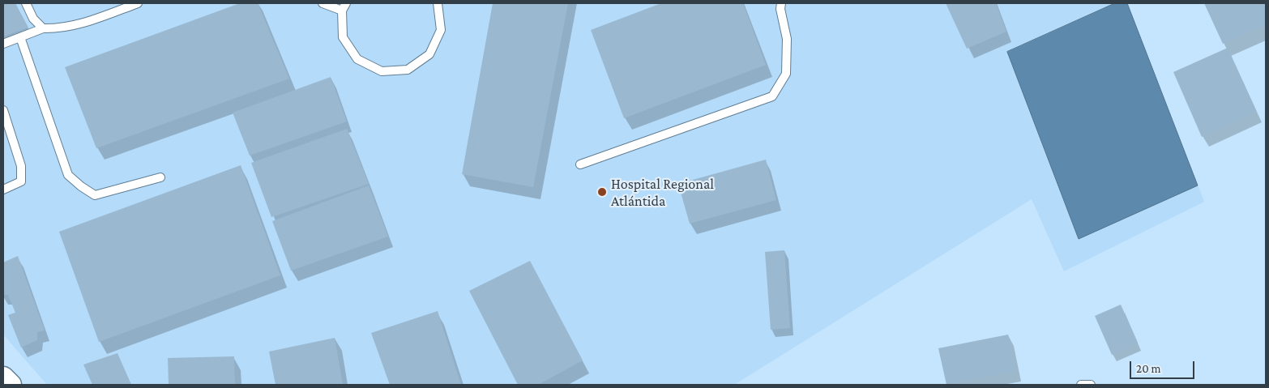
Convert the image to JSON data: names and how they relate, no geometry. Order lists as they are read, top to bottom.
{
  "places": ["Hospital Regional Atlántida"],
  "scale_bar": "20 m"
}
